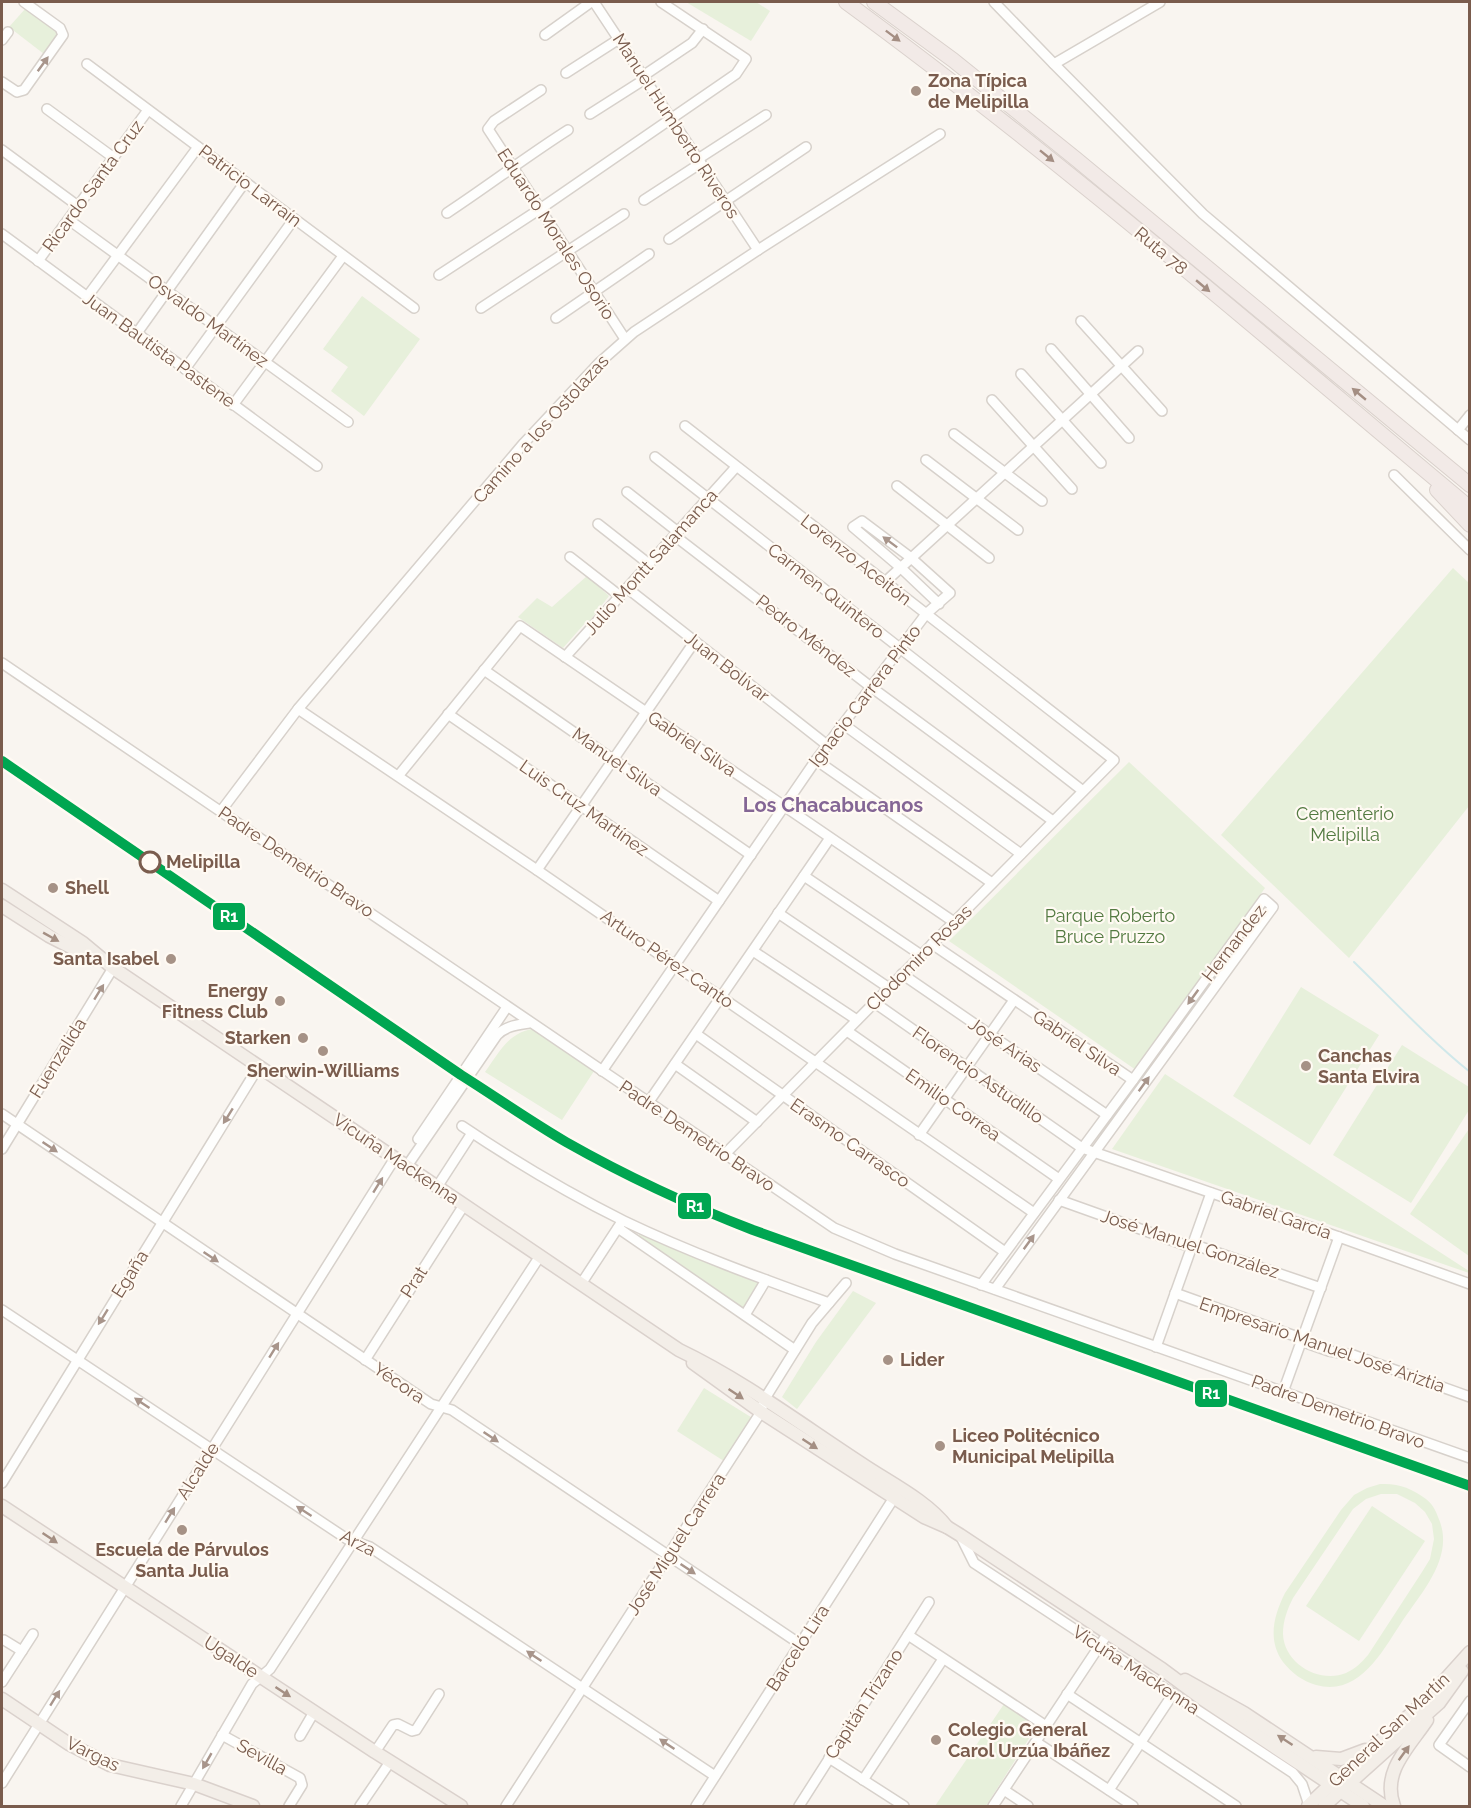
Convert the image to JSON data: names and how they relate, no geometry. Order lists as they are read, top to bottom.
{
  "streets": {
    "highway": ["Ruta 78"],
    "main road": [
      "Vicuña Mackenna",
      "Ugalde",
      "General San Martín",
      "Vargas"
    ],
    "street": [
      "Manuel Humberto Riveros",
      "Ricardo Santa Cruz",
      "Patricio Larraín",
      "Eduardo Morales Osorio",
      "Osvaldo Martínez",
      "Juan Bautista Pastene",
      "Camino a los Ostolazas",
      "Lorenzo Aceitón",
      "Julio Montt Salamanca",
      "Carmen Quintero",
      "Pedro Méndez",
      "Juan Bolívar",
      "Ignacio Carrera Pinto",
      "Gabriel Silva",
      "Manuel Silva",
      "Luis Cruz Martínez",
      "Padre Demetrio Bravo",
      "Hernandez",
      "Clodomiro Rosas",
      "Arturo Pérez Canto",
      "José Arias",
      "Fuenzalida",
      "Florencio Astudillo",
      "Emilio Correa",
      "Erasmo Carrasco",
      "Gabriel García",
      "José Manuel González",
      "Egaña",
      "Prat",
      "Empresario Manuel José Ariztia",
      "Yécora",
      "Alcalde",
      "Arza",
      "José Miguel Carrera",
      "Barceló Lira",
      "Capitán Trizano",
      "Sevilla"
    ]
  },
  "crossings": [
    ["Manuel Humberto Riveros", "Camino a los Ostolazas"],
    ["Ricardo Santa Cruz", "Patricio Larraín"],
    ["Ricardo Santa Cruz", "Osvaldo Martínez"],
    ["Ricardo Santa Cruz", "Juan Bautista Pastene"],
    ["Eduardo Morales Osorio", "Camino a los Ostolazas"],
    ["Camino a los Ostolazas", "Padre Demetrio Bravo"],
    ["Camino a los Ostolazas", "Arturo Pérez Canto"],
    ["Lorenzo Aceitón", "Julio Montt Salamanca"],
    ["Lorenzo Aceitón", "Ignacio Carrera Pinto"],
    ["Lorenzo Aceitón", "Clodomiro Rosas"],
    ["Julio Montt Salamanca", "Carmen Quintero"],
    ["Julio Montt Salamanca", "Pedro Méndez"],
    ["Julio Montt Salamanca", "Juan Bolívar"],
    ["Julio Montt Salamanca", "Gabriel Silva"],
    ["Carmen Quintero", "Ignacio Carrera Pinto"],
    ["Carmen Quintero", "Clodomiro Rosas"],
    ["Pedro Méndez", "Ignacio Carrera Pinto"],
    ["Pedro Méndez", "Clodomiro Rosas"],
    ["Juan Bolívar", "Ignacio Carrera Pinto"],
    ["Ignacio Carrera Pinto", "Gabriel Silva"],
    ["Ignacio Carrera Pinto", "Manuel Silva"],
    ["Ignacio Carrera Pinto", "Luis Cruz Martínez"],
    ["Ignacio Carrera Pinto", "Padre Demetrio Bravo"],
    ["Ignacio Carrera Pinto", "Arturo Pérez Canto"],
    ["Gabriel Silva", "Manuel Silva"],
    ["Gabriel Silva", "Hernandez"],
    ["Gabriel Silva", "Clodomiro Rosas"],
    ["Padre Demetrio Bravo", "Hernandez"],
    ["Padre Demetrio Bravo", "Clodomiro Rosas"],
    ["Padre Demetrio Bravo", "Alcalde"],
    ["Hernandez", "Arturo Pérez Canto"],
    ["Hernandez", "José Arias"],
    ["Hernandez", "Florencio Astudillo"],
    ["Hernandez", "Emilio Correa"],
    ["Hernandez", "Erasmo Carrasco"],
    ["Hernandez", "Gabriel García"],
    ["Hernandez", "José Manuel González"],
    ["Clodomiro Rosas", "Arturo Pérez Canto"],
    ["Clodomiro Rosas", "José Arias"],
    ["Clodomiro Rosas", "Florencio Astudillo"],
    ["Clodomiro Rosas", "Emilio Correa"],
    ["Clodomiro Rosas", "Erasmo Carrasco"],
    ["Fuenzalida", "Vicuña Mackenna"],
    ["Fuenzalida", "Yécora"],
    ["Florencio Astudillo", "Gabriel García"],
    ["Vicuña Mackenna", "Egaña"],
    ["Vicuña Mackenna", "Prat"],
    ["Vicuña Mackenna", "Alcalde"],
    ["Vicuña Mackenna", "José Miguel Carrera"],
    ["Vicuña Mackenna", "Barceló Lira"],
    ["Vicuña Mackenna", "General San Martín"],
    ["Egaña", "Yécora"],
    ["Egaña", "Arza"],
    ["Prat", "Yécora"],
    ["Yécora", "Alcalde"],
    ["Yécora", "José Miguel Carrera"],
    ["Yécora", "Barceló Lira"],
    ["Alcalde", "Arza"],
    ["Alcalde", "Ugalde"],
    ["Alcalde", "Vargas"],
    ["Arza", "José Miguel Carrera"],
    ["Arza", "Barceló Lira"]
  ],
  "one_way": [
    "Fuenzalida",
    "Egaña",
    "Yécora",
    "Alcalde",
    "Arza",
    "Ugalde"
  ],
  "districts": ["Los Chacabucanos"],
  "parks": ["Cementerio Melipilla", "Parque Roberto Bruce Pruzzo"],
  "places": [
    "Zona Típica de Melipilla",
    "Melipilla",
    "Shell",
    "Santa Isabel",
    "Energy Fitness Club",
    "Starken",
    "Sherwin-Williams",
    "Canchas Santa Elvira",
    "Lider",
    "Liceo Politécnico Municipal Melipilla",
    "Escuela de Párvulos Santa Julia",
    "Colegio General Carol Urzúa Ibáñez"
  ],
  "lines": ["transit line R1"]
}
